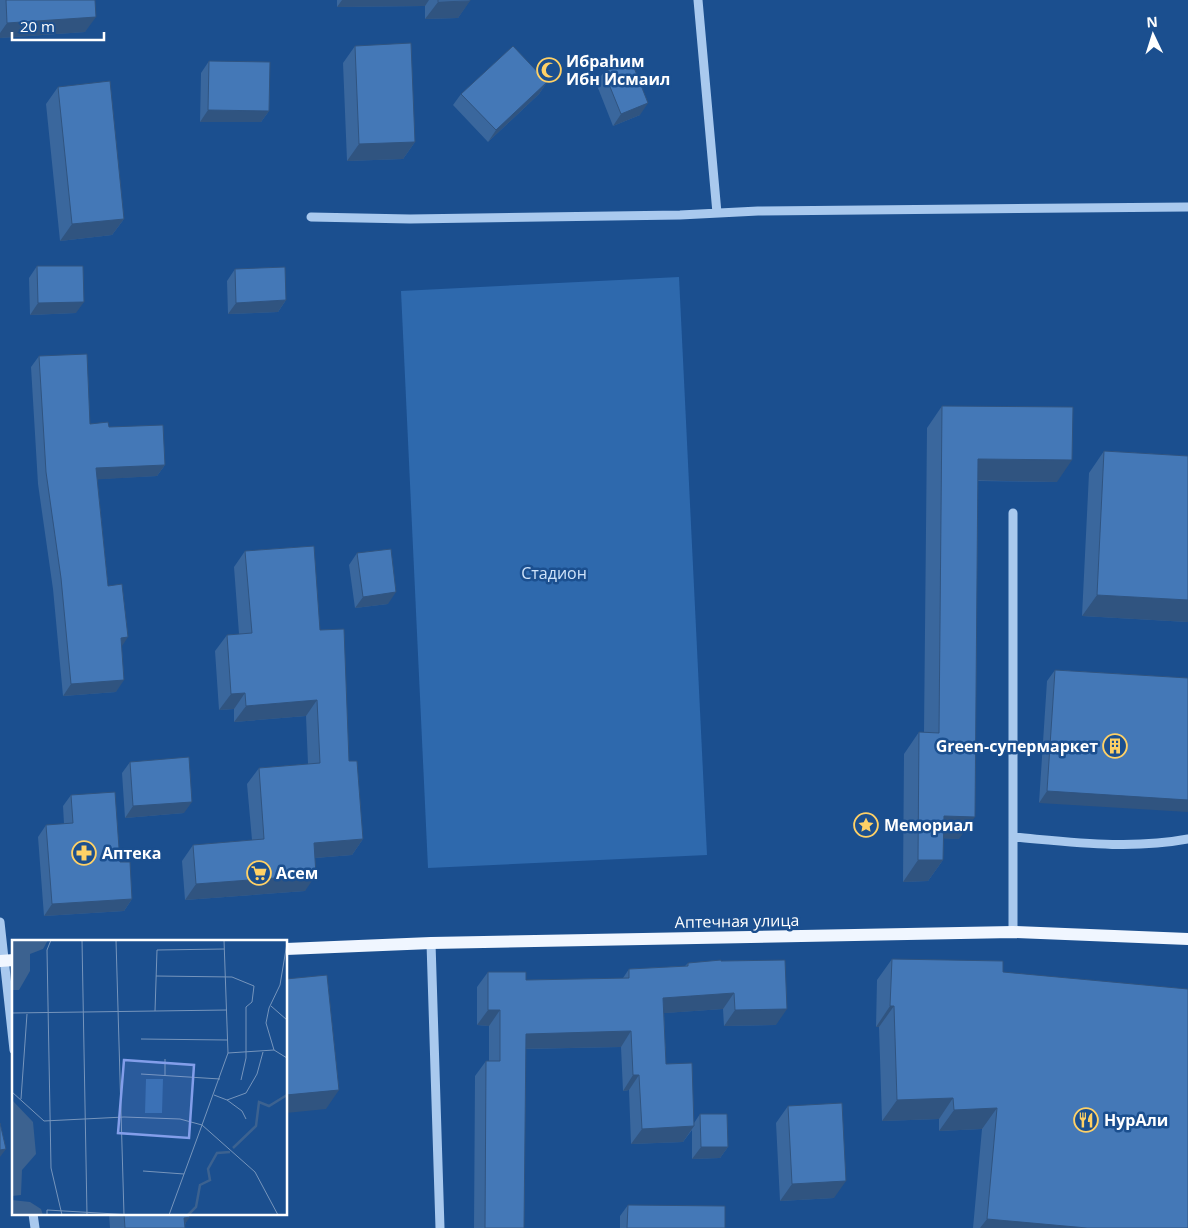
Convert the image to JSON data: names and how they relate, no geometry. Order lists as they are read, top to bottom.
{
  "streets": {
    "main road": ["Аптечная улица"]
  },
  "parks": ["Стадион"],
  "places": {
    "mosque": ["Ибраһим Ибн Исмаил"],
    "building": ["Green-супермаркет"],
    "place": ["Мемориал"],
    "pharmacy": ["Аптека"],
    "supermarket": ["Асем"],
    "restaurant": ["НурАли"]
  },
  "scale_bar": "20 m",
  "north": "top"
}
